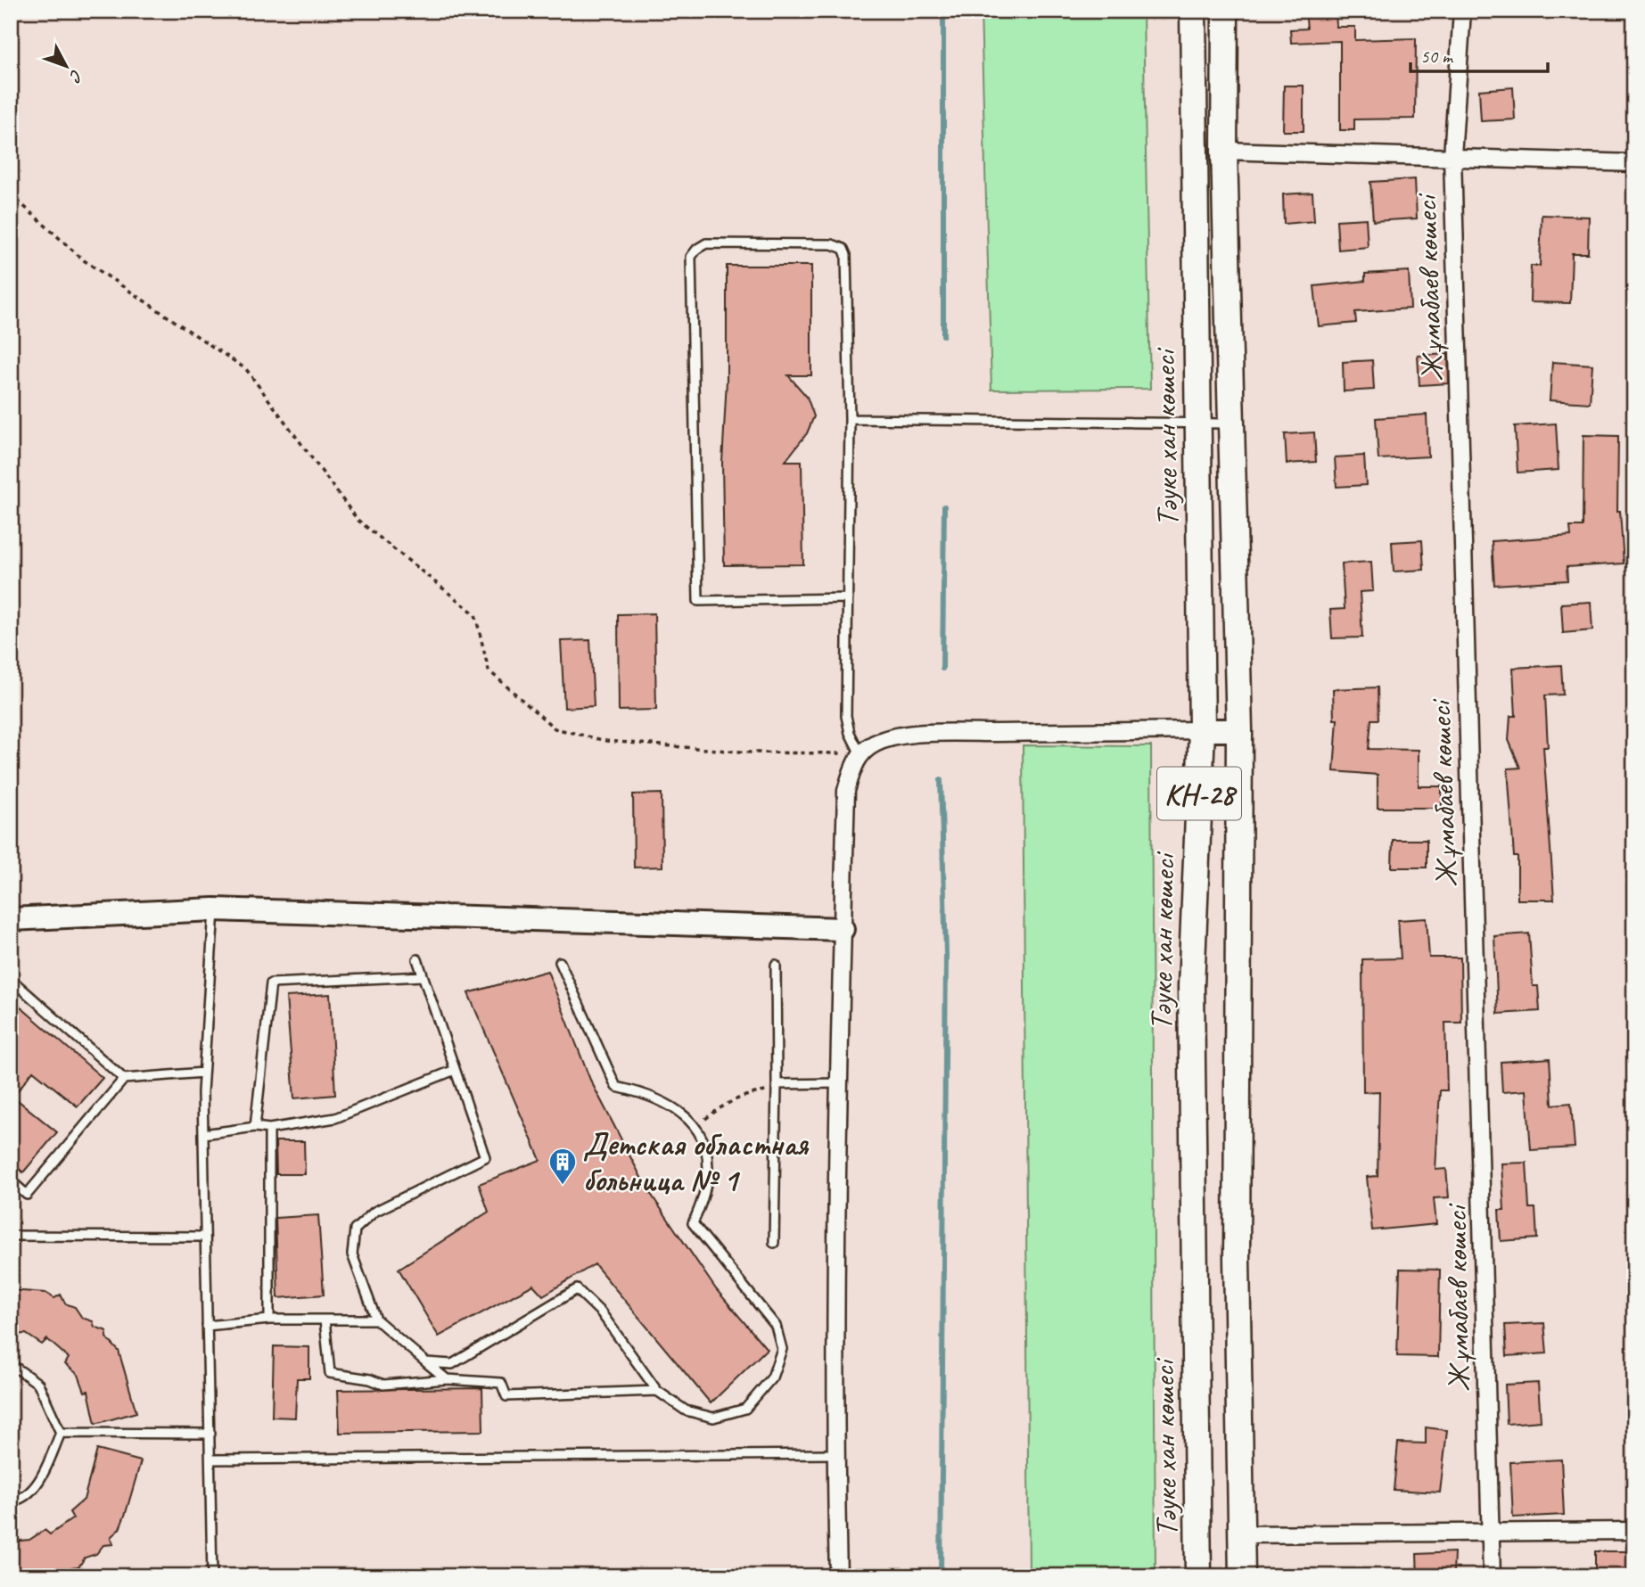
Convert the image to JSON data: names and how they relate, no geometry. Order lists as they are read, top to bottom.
{
  "streets": {
    "main road": ["Тәуке хан көшесі", "КН-28"],
    "street": ["Жұмабаев көшесі"]
  },
  "places": {
    "building": ["Детская областная больница № 1"]
  },
  "scale_bar": "50 m",
  "north": "bottom right"
}
